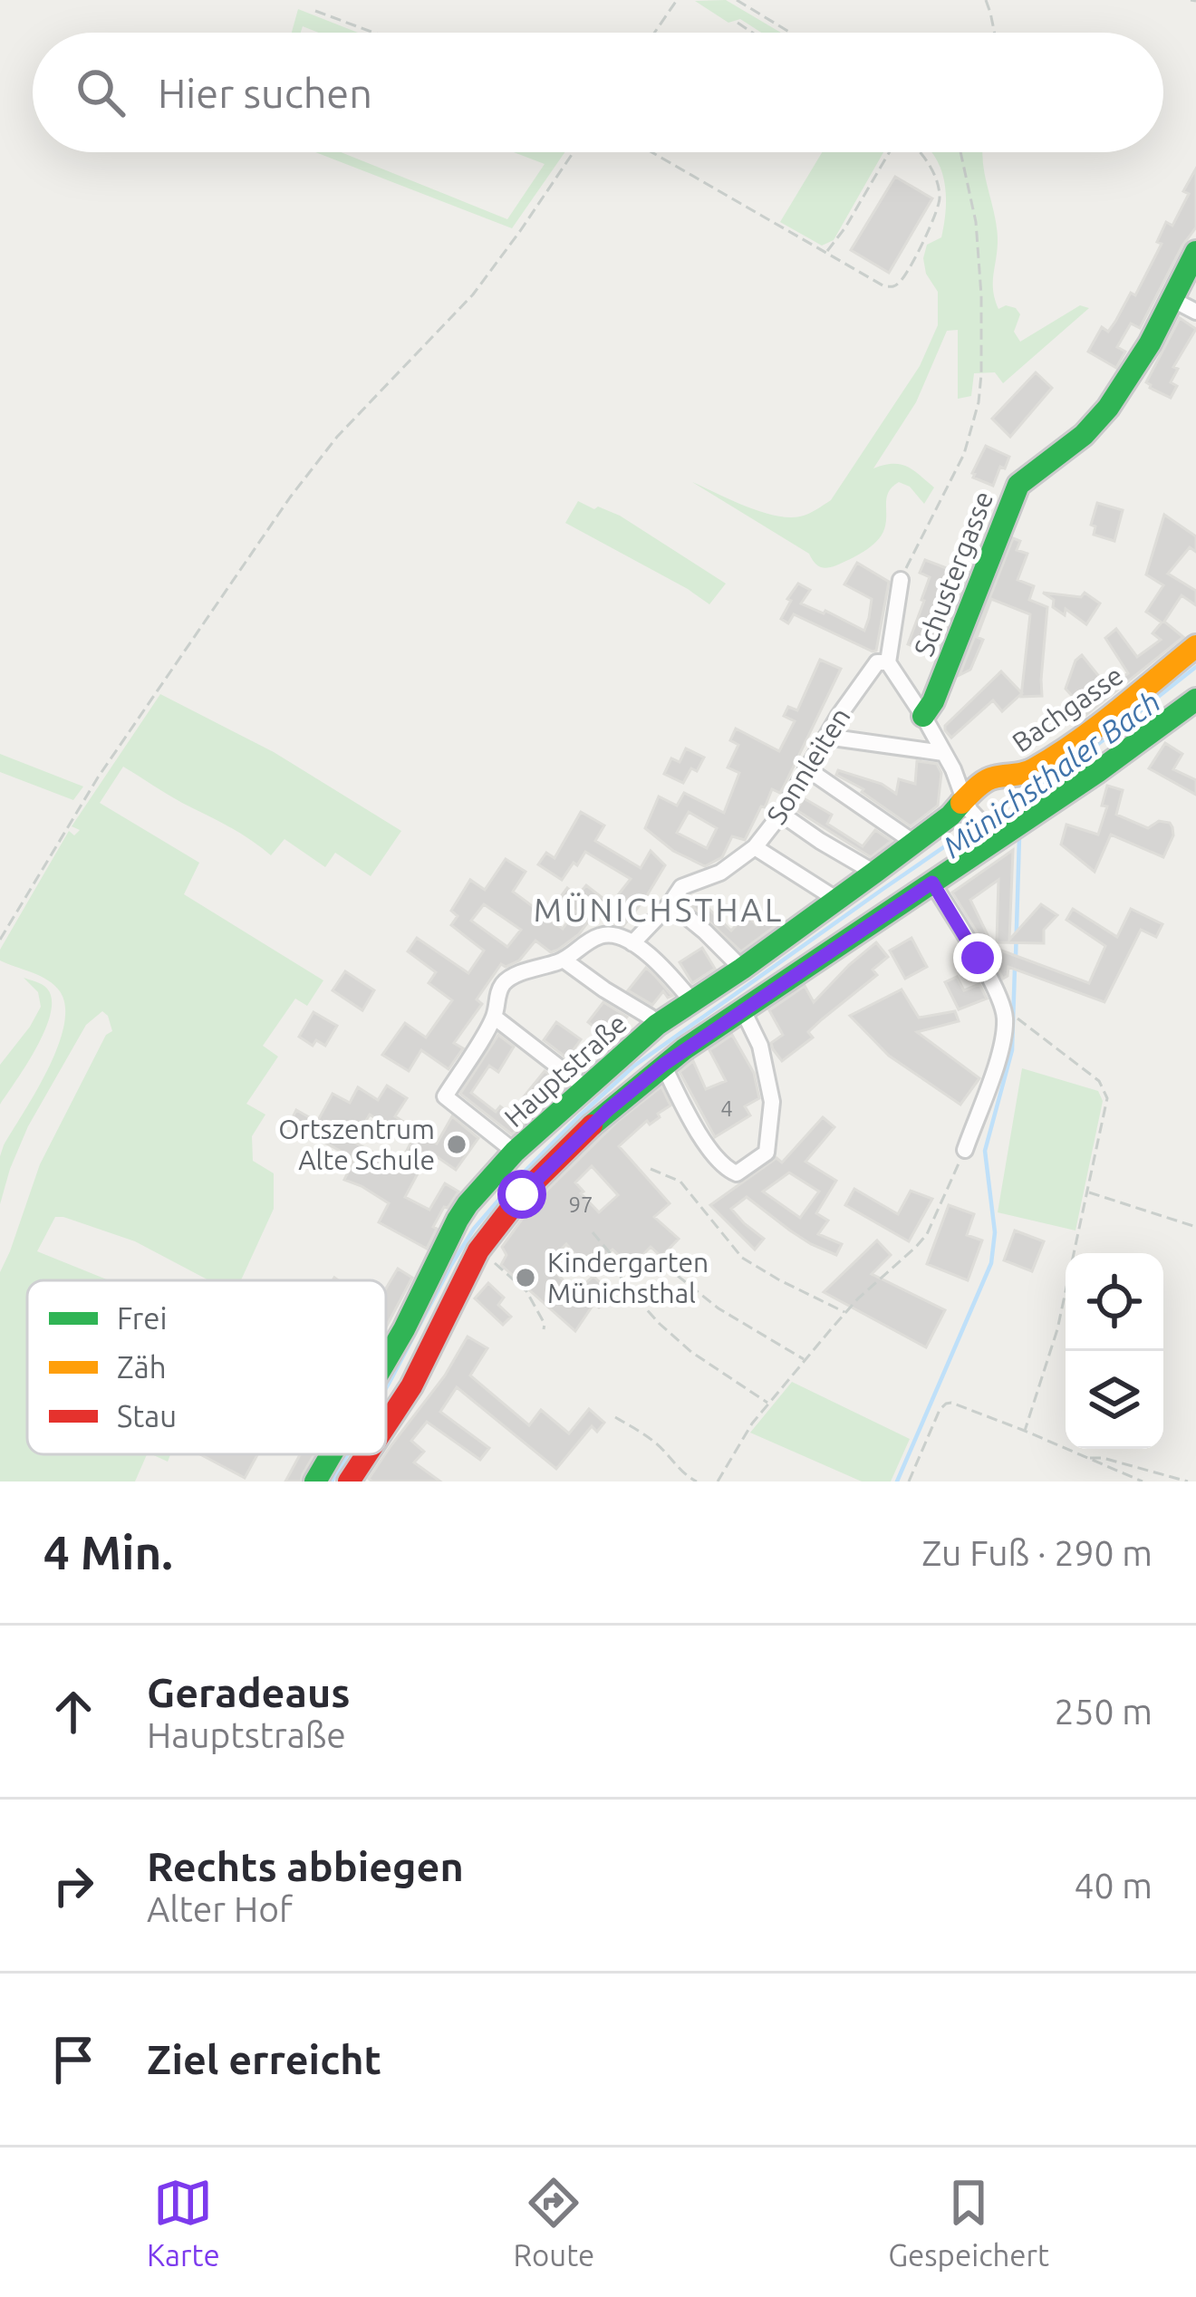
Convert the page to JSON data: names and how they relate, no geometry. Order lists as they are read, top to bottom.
{
  "streets": {
    "street": [
      "Schustergasse",
      "Bachgasse",
      "Sonnleiten",
      "Hauptstraße"
    ]
  },
  "crossings": [
    ["Bachgasse", "Hauptstraße"]
  ],
  "districts": ["MÜNICHSTHAL"],
  "water": ["Münichsthaler Bach"],
  "places": ["Ortszentrum Alte Schule", "Kindergarten Münichsthal"],
  "house_numbers": ["4", "97"],
  "legend": ["Frei", "Zäh", "Stau"],
  "page": {
    "search": "Hier suchen",
    "heading": ["4 Min.", "Zu Fuß · 290 m"],
    "list": [
      ["Geradeaus", "Hauptstraße", "250 m"],
      ["Rechts abbiegen", "Alter Hof", "40 m"],
      "Ziel erreicht"
    ],
    "nav": ["Karte", "Route", "Gespeichert"]
  }
}
